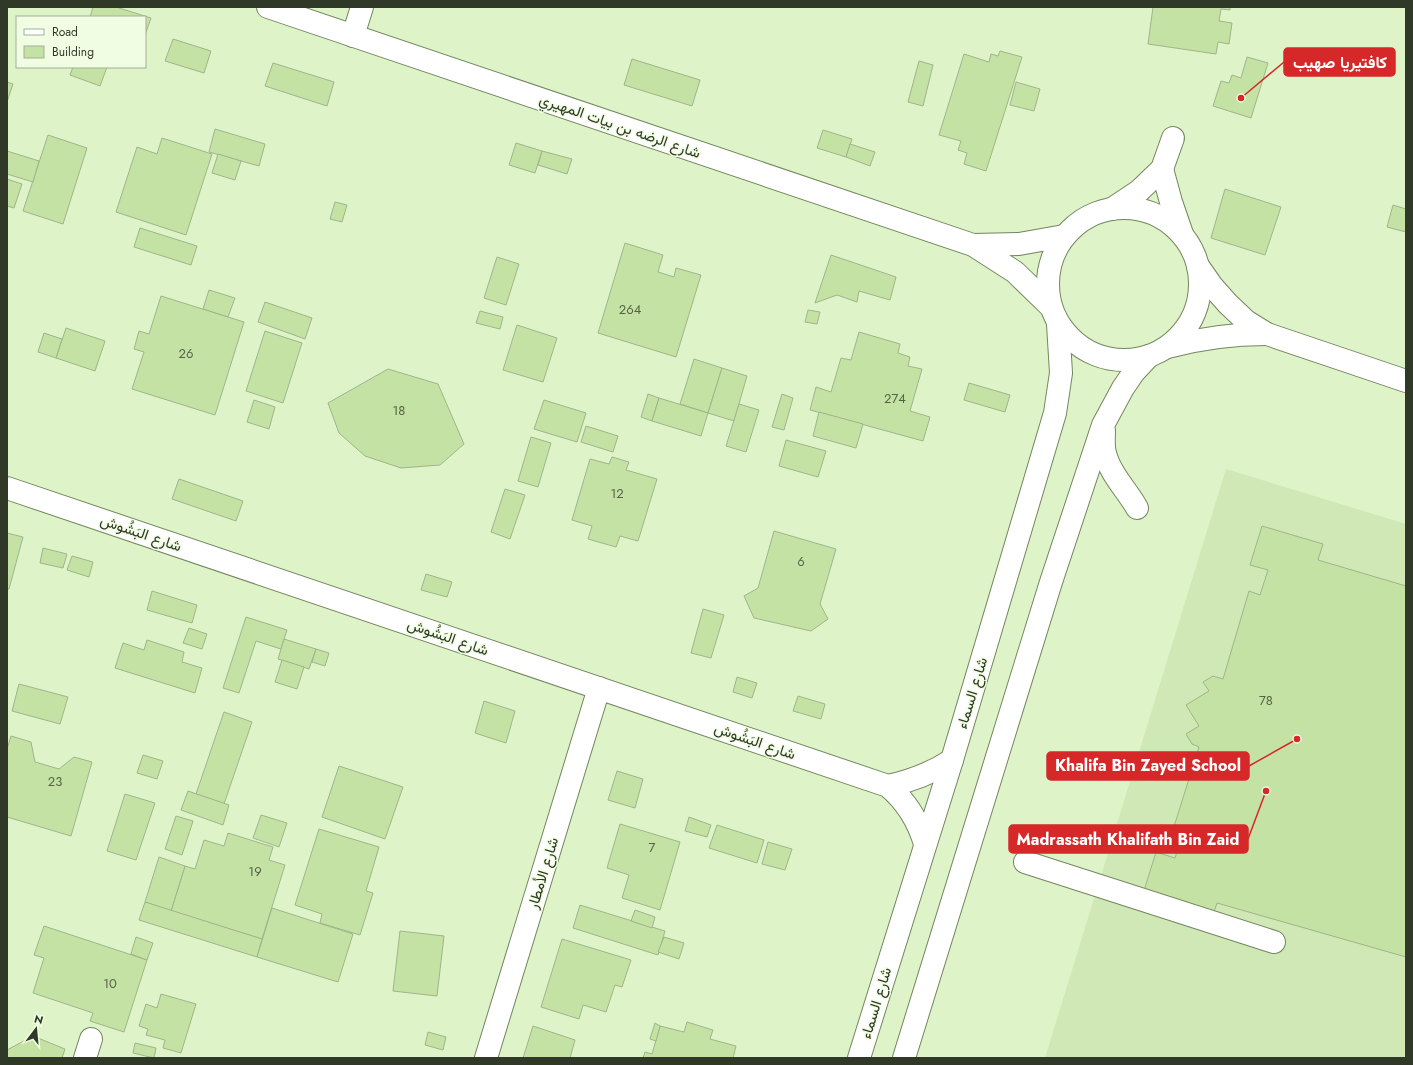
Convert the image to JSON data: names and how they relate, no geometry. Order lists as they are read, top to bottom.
{
  "streets": {
    "street": [
      "شارع الرضه بن بيات المهيري",
      "شارع البَشُوش",
      "شارع السماء",
      "شارع الأمطار"
    ]
  },
  "crossings": [
    ["شارع الرضه بن بيات المهيري", "شارع السماء"],
    ["شارع البَشُوش", "شارع السماء"],
    ["شارع البَشُوش", "شارع الأمطار"]
  ],
  "places": ["كافتيريا صهيب", "Khalifa Bin Zayed School", "Madrassath Khalifath Bin Zaid"],
  "house_numbers": [
    "264",
    "26",
    "274",
    "18",
    "12",
    "6",
    "78",
    "23",
    "7",
    "19",
    "10"
  ],
  "legend": ["Road", "Building"],
  "north": "top"
}
